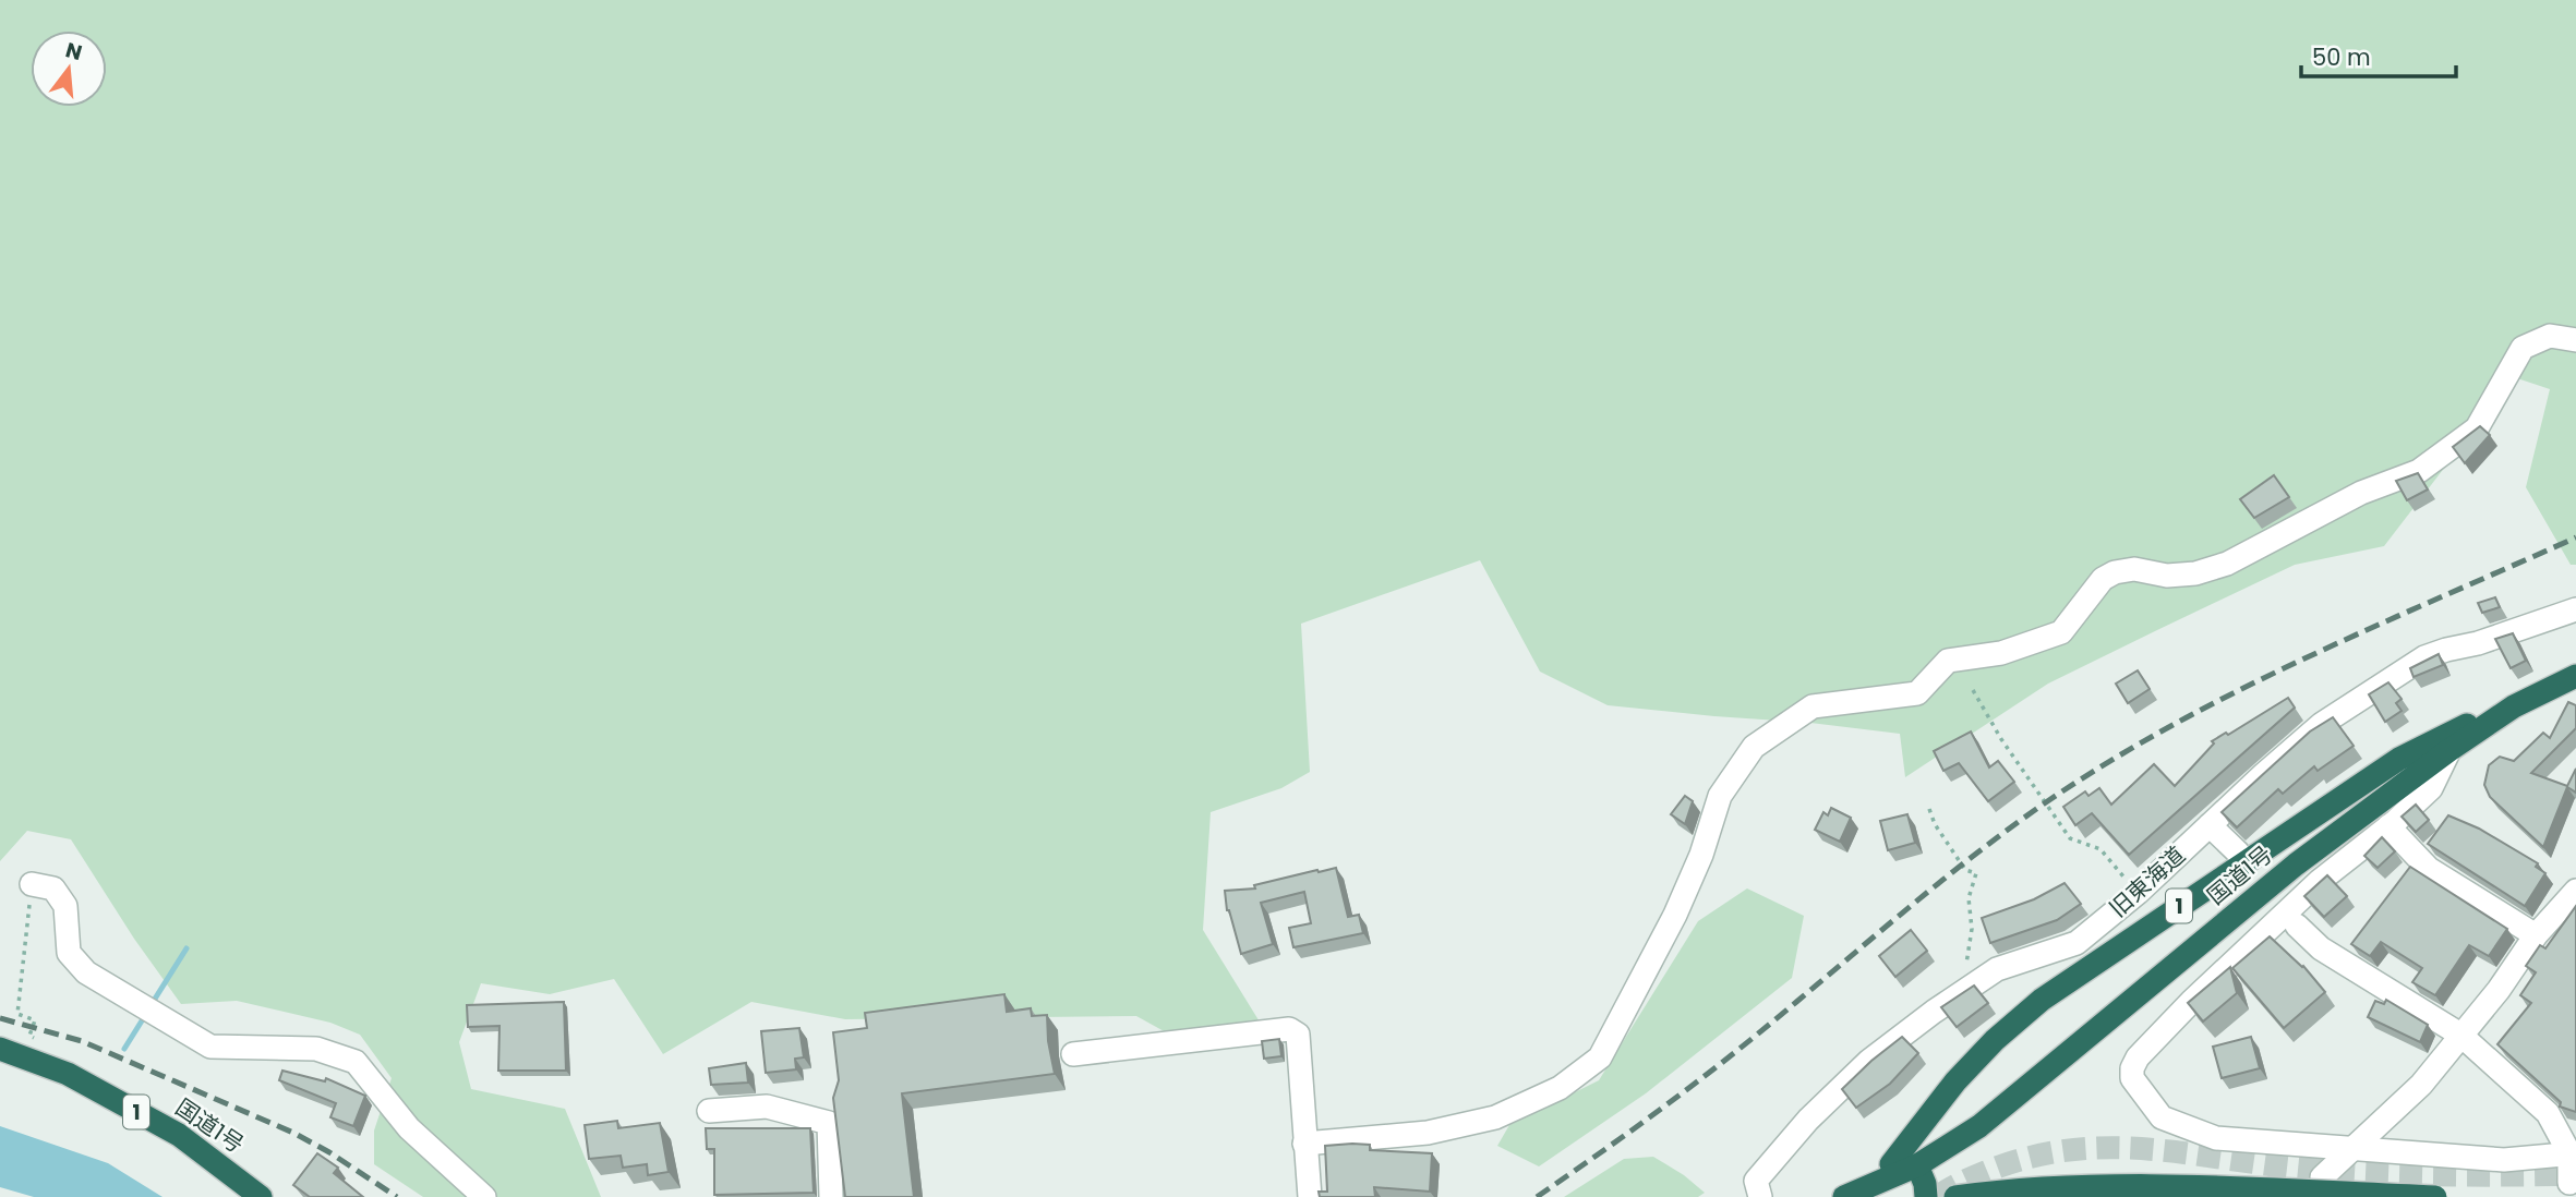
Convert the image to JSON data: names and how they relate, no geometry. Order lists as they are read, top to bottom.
{
  "streets": {
    "highway": ["国道1号", "1"],
    "street": ["旧東海道"]
  },
  "crossings": [
    ["国道1号", "1"]
  ],
  "scale_bar": "50 m",
  "north": "top"
}
